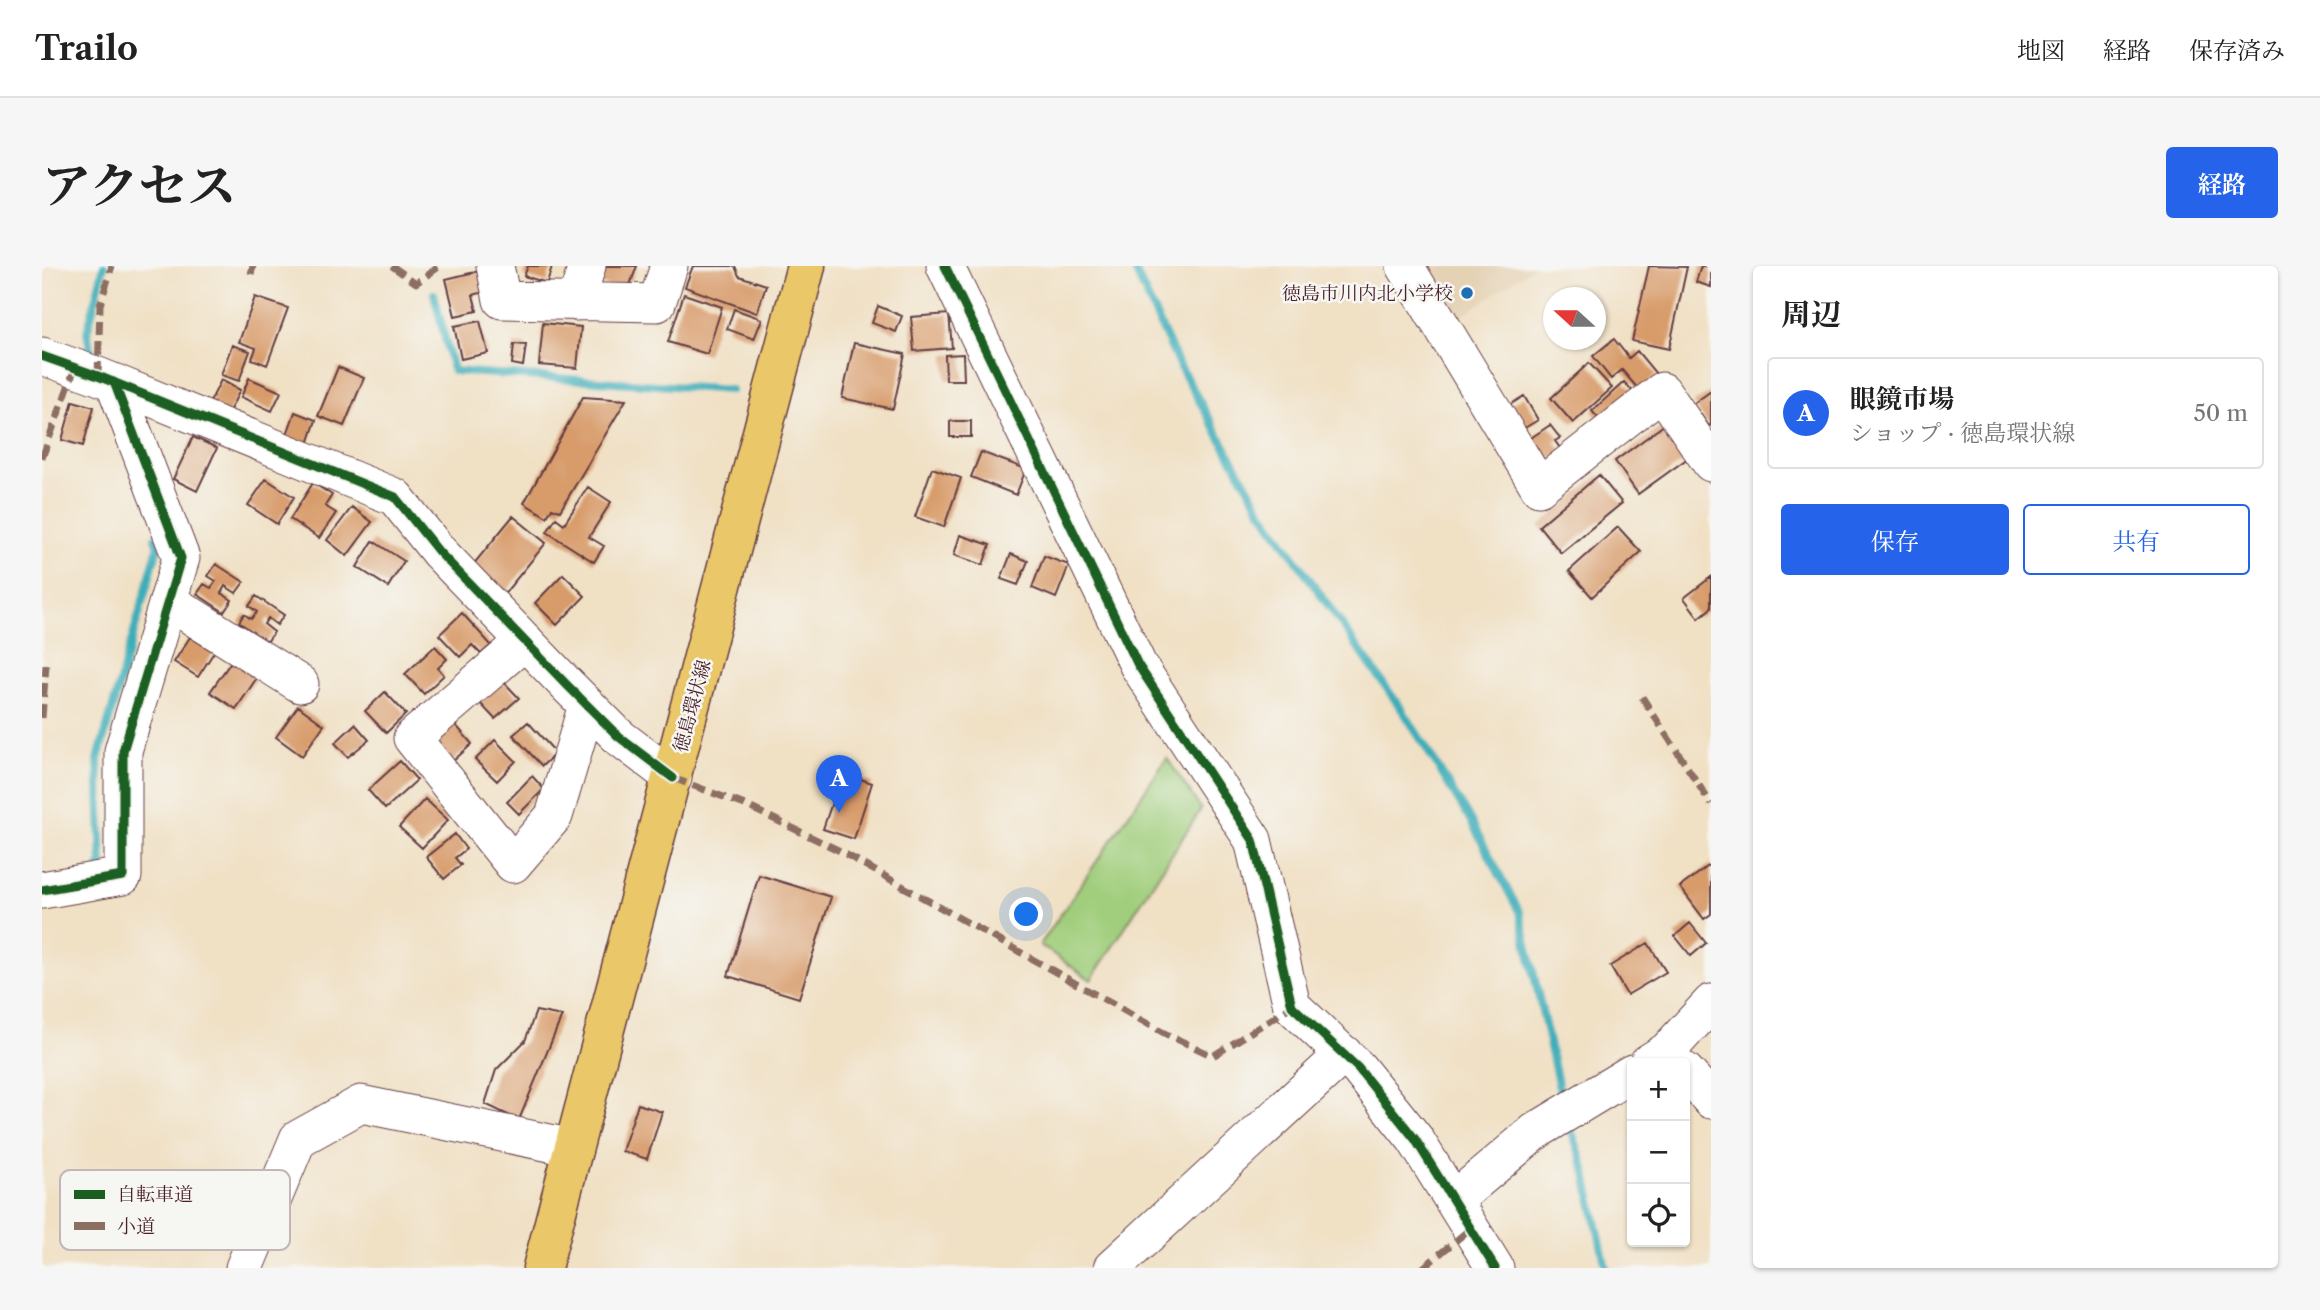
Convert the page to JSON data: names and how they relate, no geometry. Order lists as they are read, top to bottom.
{
  "streets": {
    "main road": ["徳島環状線"]
  },
  "places": ["徳島市川内北小学校"],
  "legend": ["自転車道", "小道"],
  "north": "left",
  "page": {
    "header": "Trailo",
    "nav": ["地図", "経路", "保存済み"],
    "title": "アクセス",
    "buttons": [
      "経路",
      ["保存", "共有"]
    ],
    "heading": "周辺",
    "list": [
      {
        "mark": "A",
        "name": "眼鏡市場",
        "note": "ショップ · 徳島環状線",
        "value": "50 m"
      }
    ],
    "pins": "A",
    "map_buttons": ["+", "−"]
  }
}
